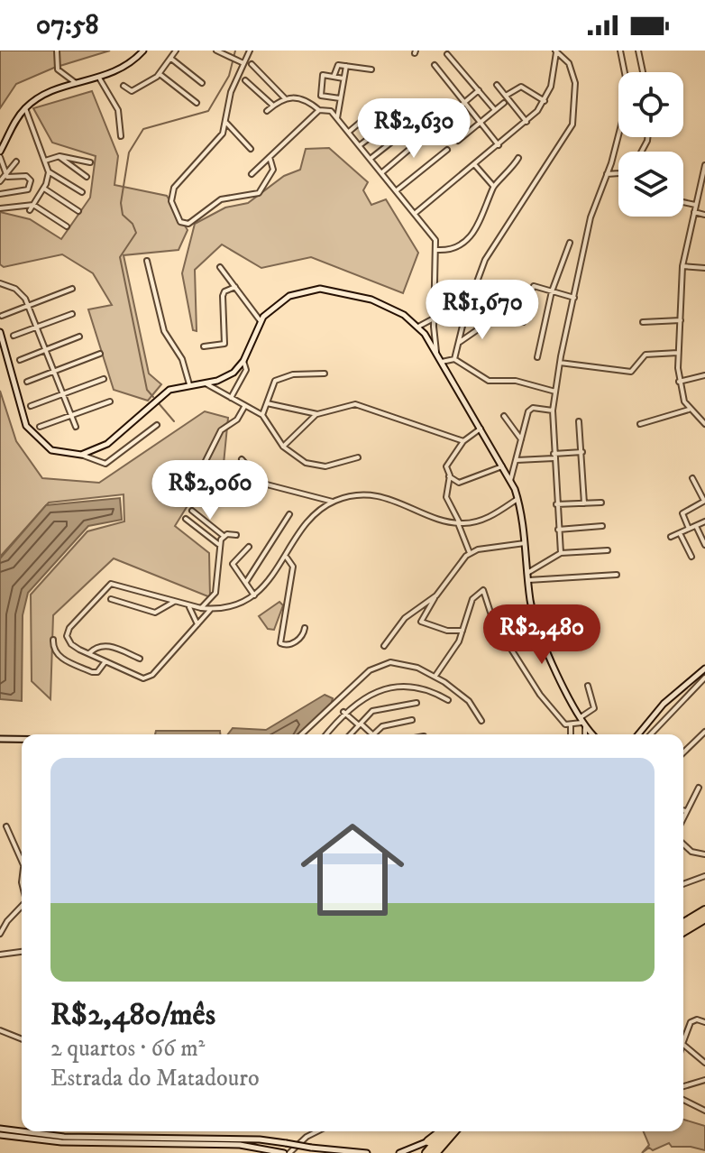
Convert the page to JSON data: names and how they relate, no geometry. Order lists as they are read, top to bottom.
{
  "page": {
    "status": "07:58",
    "price": [
      "R$2,630",
      "R$1,670",
      "R$2,060",
      "R$2,480"
    ],
    "list": [
      {
        "name": "R$2,480/mês",
        "note": "2 quartos · 66 m² · Estrada do Matadouro"
      }
    ]
  }
}
